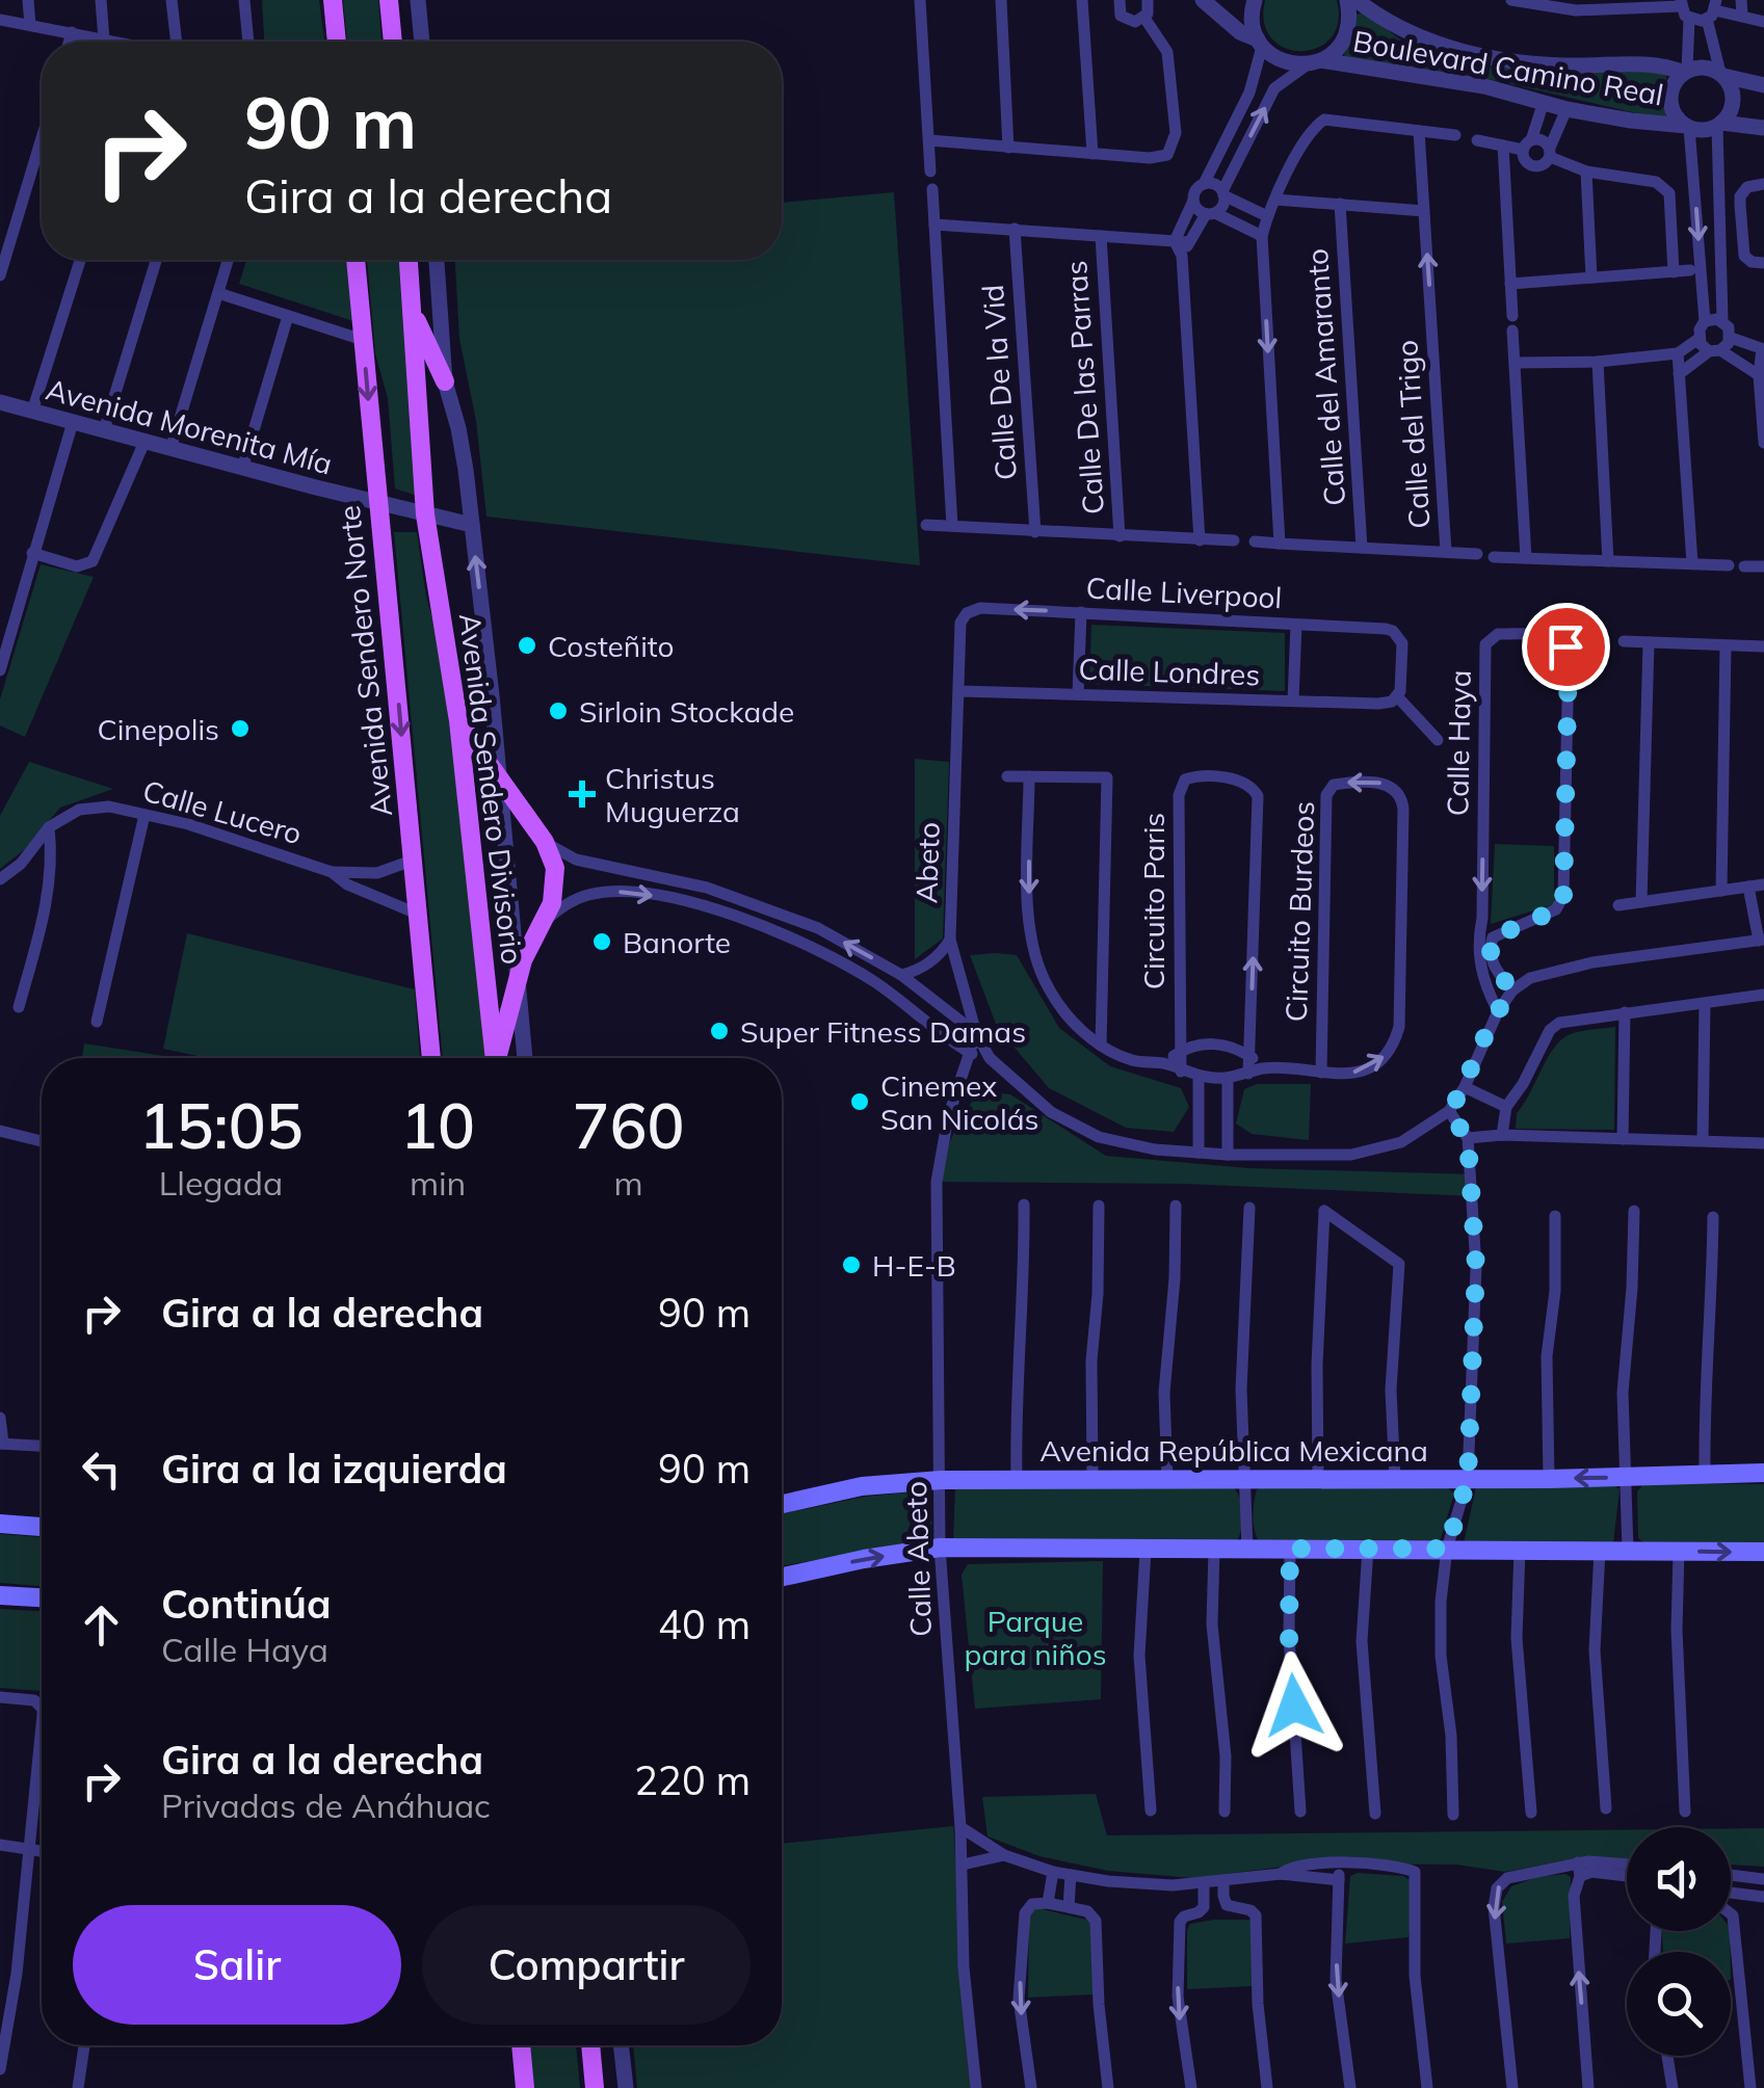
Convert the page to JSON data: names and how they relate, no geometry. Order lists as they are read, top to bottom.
{
  "streets": {
    "main road": ["Avenida Sendero Norte", "Avenida Sendero Divisorio", "Avenida República Mexicana"],
    "street": [
      "Boulevard Camino Real",
      "Calle del Amaranto",
      "Calle De la Vid",
      "Calle De las Parras",
      "Avenida Morenita Mía",
      "Calle del Trigo",
      "Calle Liverpool",
      "Calle Londres",
      "Calle Haya",
      "Calle Lucero",
      "Abeto",
      "Circuito Paris",
      "Circuito Burdeos",
      "Calle Abeto"
    ]
  },
  "crossings": [
    ["Calle del Amaranto", "Calle del Trigo"],
    ["Avenida Morenita Mía", "Avenida Sendero Norte"],
    ["Avenida Morenita Mía", "Avenida Sendero Divisorio"],
    ["Calle Liverpool", "Calle Londres"],
    ["Calle Liverpool", "Abeto"],
    ["Avenida Sendero Norte", "Calle Lucero"],
    ["Calle Londres", "Abeto"],
    ["Abeto", "Calle Abeto"],
    ["Avenida República Mexicana", "Calle Abeto"]
  ],
  "parks": ["Parque para niños"],
  "places": {
    "other": [
      "Costeñito",
      "Sirloin Stockade",
      "Cinepolis",
      "Banorte",
      "Super Fitness Damas",
      "Cinemex San Nicolás",
      "H-E-B"
    ],
    "health": ["Christus Muguerza"]
  },
  "page": {
    "turn": ["90 m", "Gira a la derecha"],
    "eta": [
      "15:05",
      "Llegada",
      "10",
      "min",
      "760",
      "m"
    ],
    "list": [
      {
        "name": "Gira a la derecha",
        "value": "90 m"
      },
      {
        "name": "Gira a la izquierda",
        "value": "90 m"
      },
      {
        "name": "Continúa",
        "note": "Calle Haya",
        "value": "40 m"
      },
      {
        "name": "Gira a la derecha",
        "note": "Privadas de Anáhuac",
        "value": "220 m"
      }
    ],
    "buttons": ["Salir", "Compartir"]
  }
}
